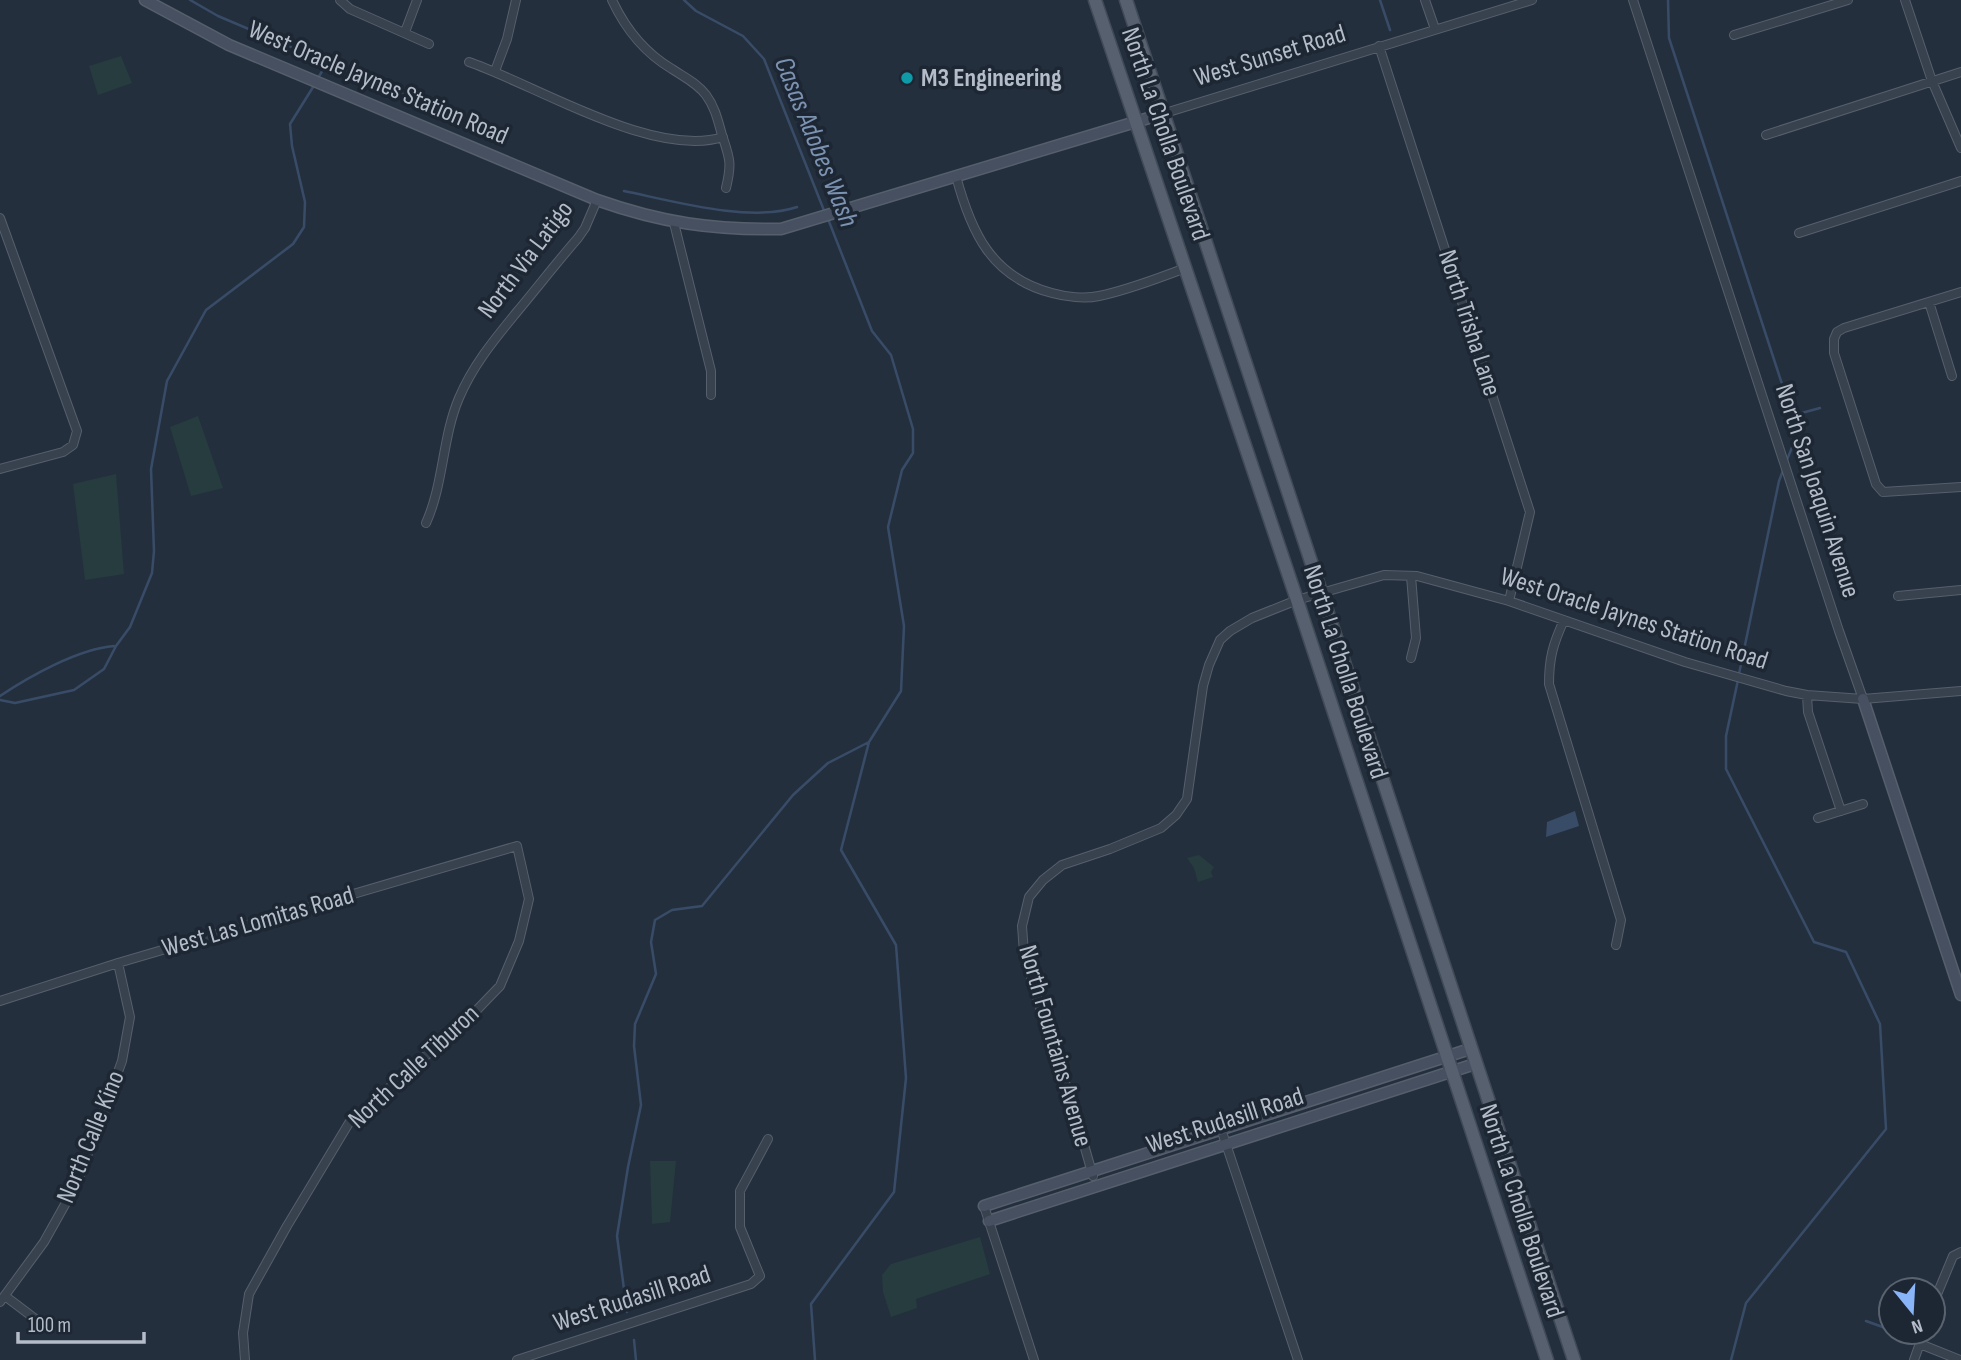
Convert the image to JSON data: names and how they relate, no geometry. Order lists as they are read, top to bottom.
{
  "streets": {
    "main road": ["North La Cholla Boulevard"],
    "street": [
      "West Sunset Road",
      "West Oracle Jaynes Station Road",
      "North Via Latigo",
      "North Trisha Lane",
      "North San Joaquin Avenue",
      "West Las Lomitas Road",
      "North Fountains Avenue",
      "North Calle Tiburon",
      "West Rudasill Road",
      "North Calle Kino"
    ]
  },
  "crossings": [
    ["West Sunset Road", "North La Cholla Boulevard"],
    ["West Sunset Road", "North Via Latigo"],
    ["West Sunset Road", "North Trisha Lane"],
    ["West Oracle Jaynes Station Road", "North La Cholla Boulevard"],
    ["West Oracle Jaynes Station Road", "North Via Latigo"],
    ["West Oracle Jaynes Station Road", "North Trisha Lane"],
    ["West Oracle Jaynes Station Road", "North San Joaquin Avenue"],
    ["West Oracle Jaynes Station Road", "North Fountains Avenue"],
    ["North La Cholla Boulevard", "North Fountains Avenue"],
    ["North La Cholla Boulevard", "West Rudasill Road"],
    ["West Las Lomitas Road", "North Calle Tiburon"],
    ["West Las Lomitas Road", "North Calle Kino"],
    ["North Fountains Avenue", "West Rudasill Road"]
  ],
  "water": ["Casas Adobes Wash"],
  "places": ["M3 Engineering"],
  "scale_bar": "100 m",
  "north": "bottom"
}
